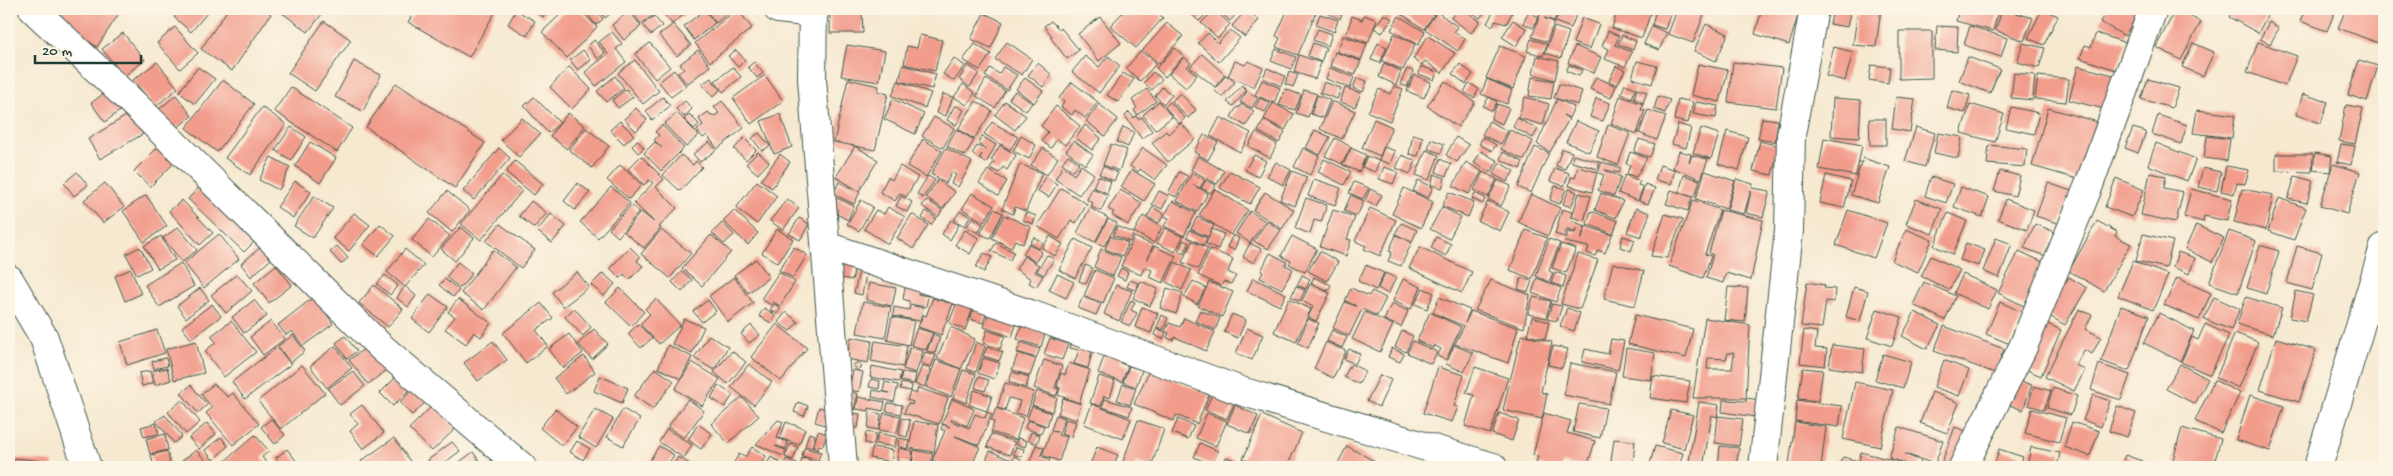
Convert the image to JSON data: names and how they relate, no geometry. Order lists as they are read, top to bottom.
{
  "scale_bar": "20 m"
}
